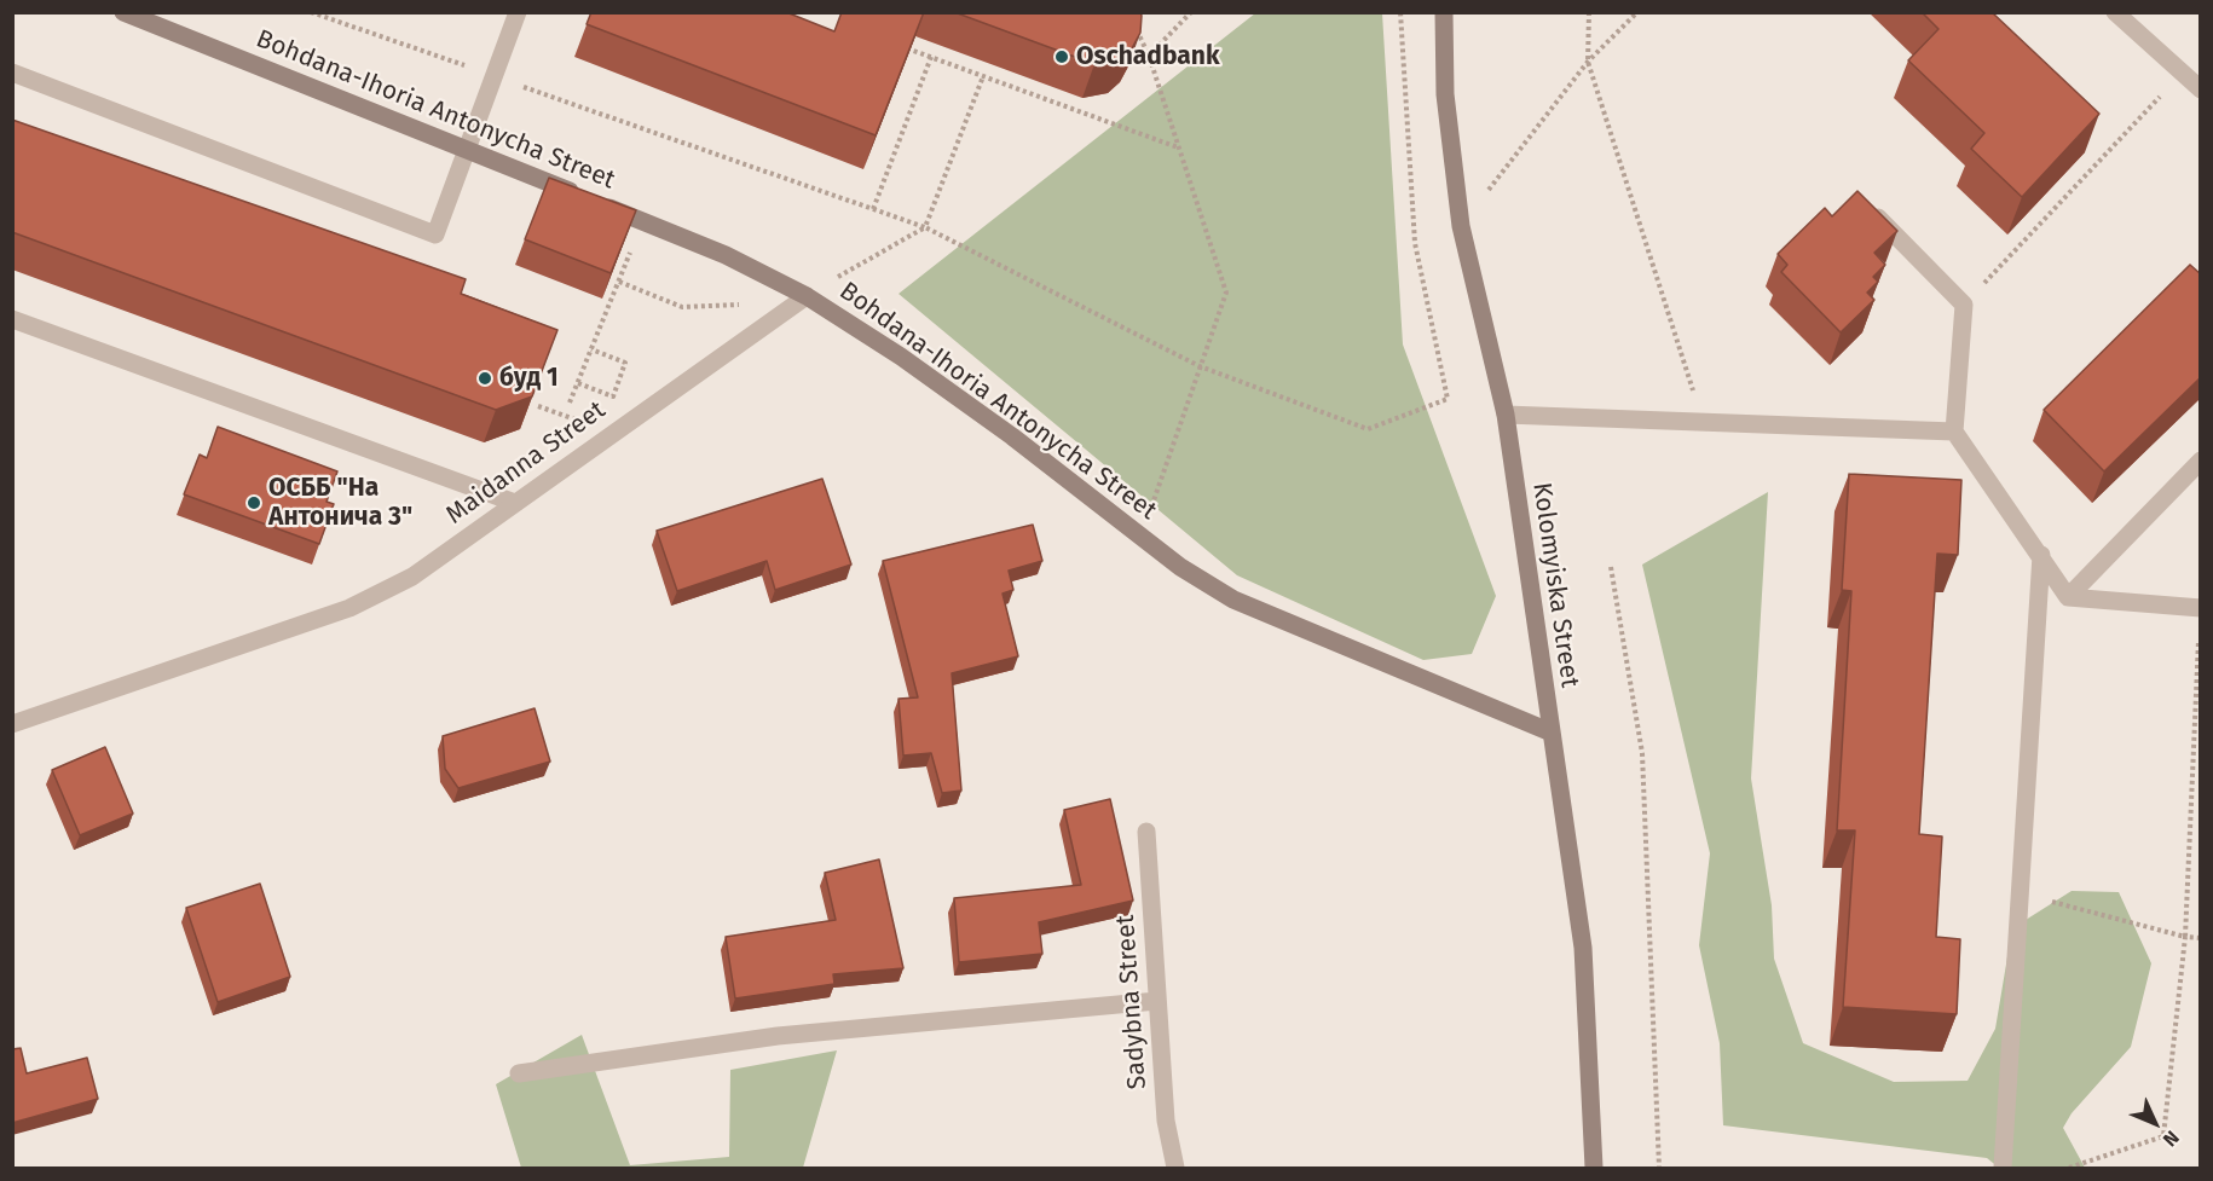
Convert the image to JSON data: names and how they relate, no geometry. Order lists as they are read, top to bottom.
{
  "streets": {
    "main road": ["Bohdana-Ihoria Antonycha Street", "Kolomyiska Street"],
    "street": ["Maidanna Street", "Sadybna Street"]
  },
  "crossings": [
    ["Bohdana-Ihoria Antonycha Street", "Maidanna Street"],
    ["Bohdana-Ihoria Antonycha Street", "Kolomyiska Street"]
  ],
  "places": ["Oschadbank", "буд 1", "ОСББ \"На Антонича 3\""],
  "north": "bottom right"
}
